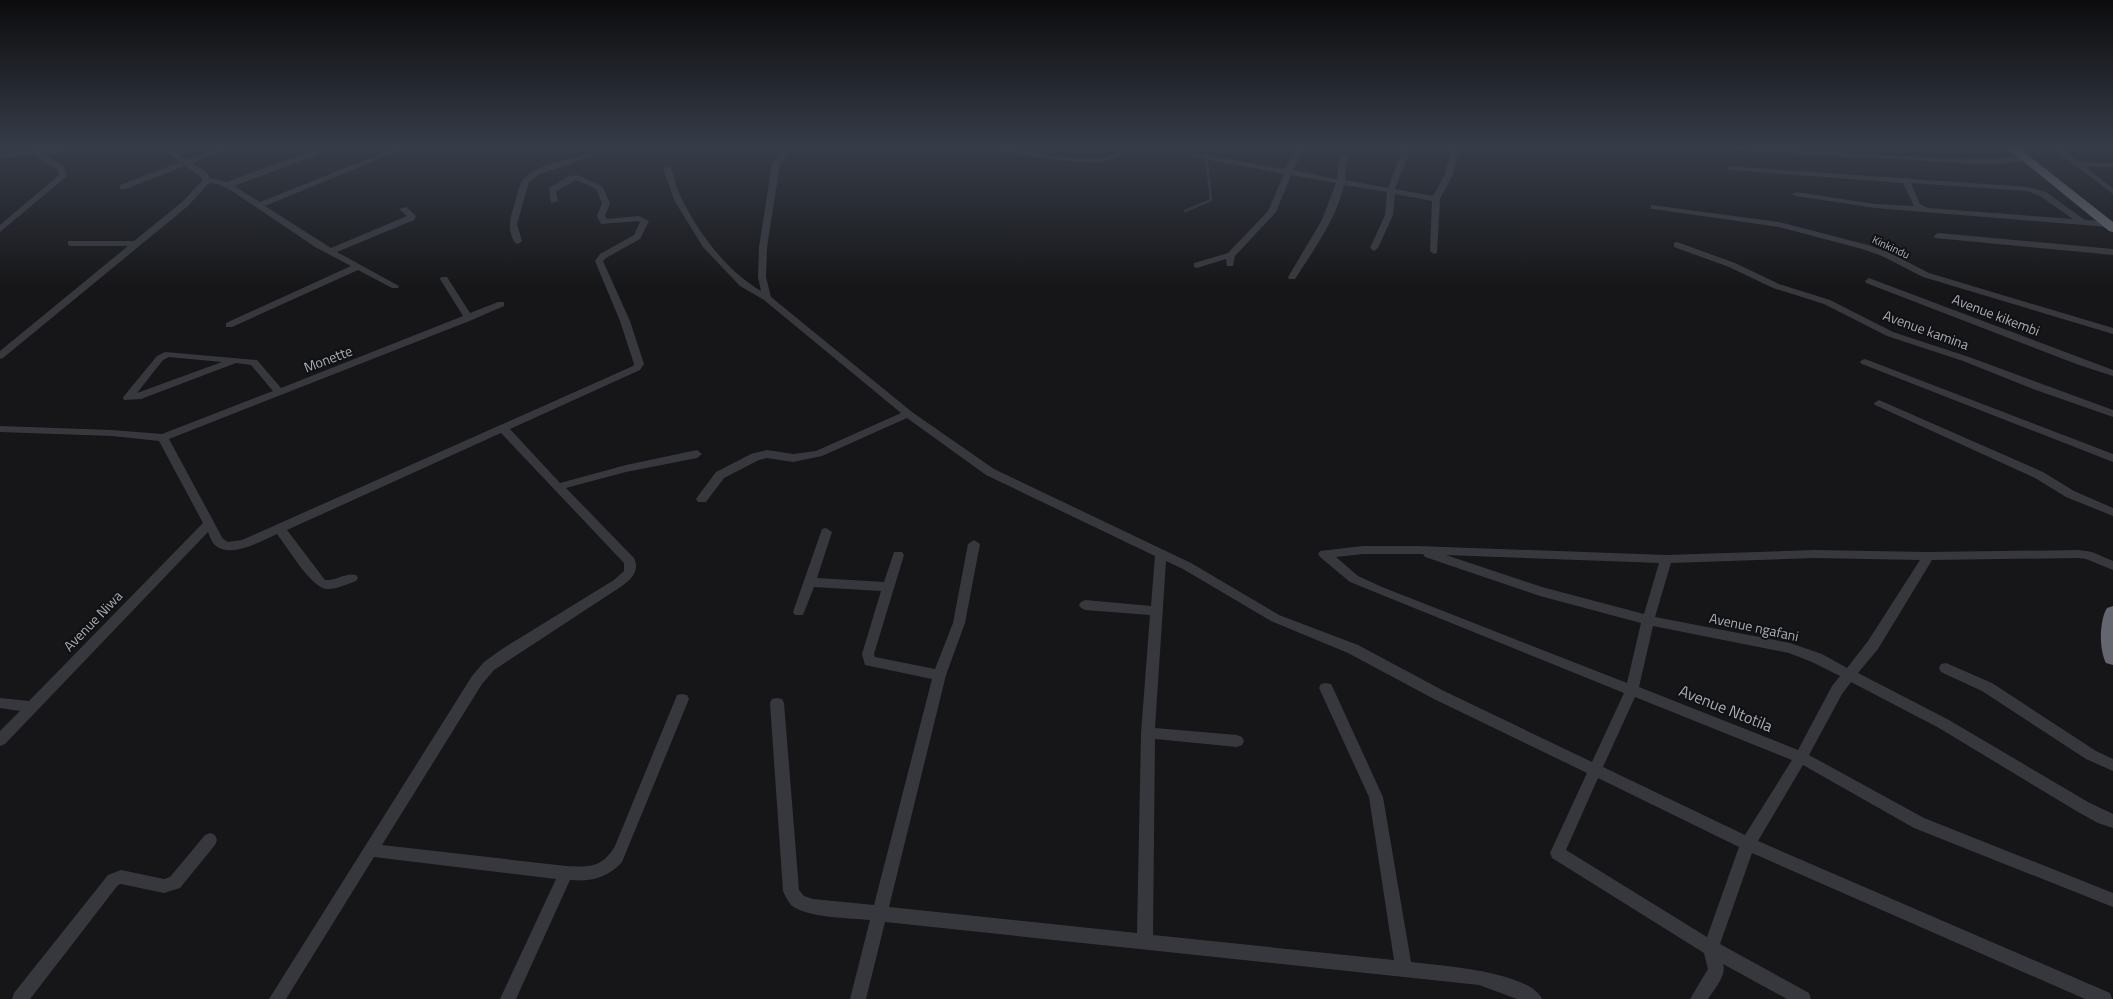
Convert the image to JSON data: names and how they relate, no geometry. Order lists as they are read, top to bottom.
{
  "streets": {
    "street": [
      "Kinkindu",
      "Avenue kikembi",
      "Avenue kamina",
      "Monette",
      "Avenue Niwa",
      "Avenue ngafani",
      "Avenue Ntotila"
    ]
  },
  "crossings": [
    ["Avenue ngafani", "Avenue Ntotila"]
  ]
}
